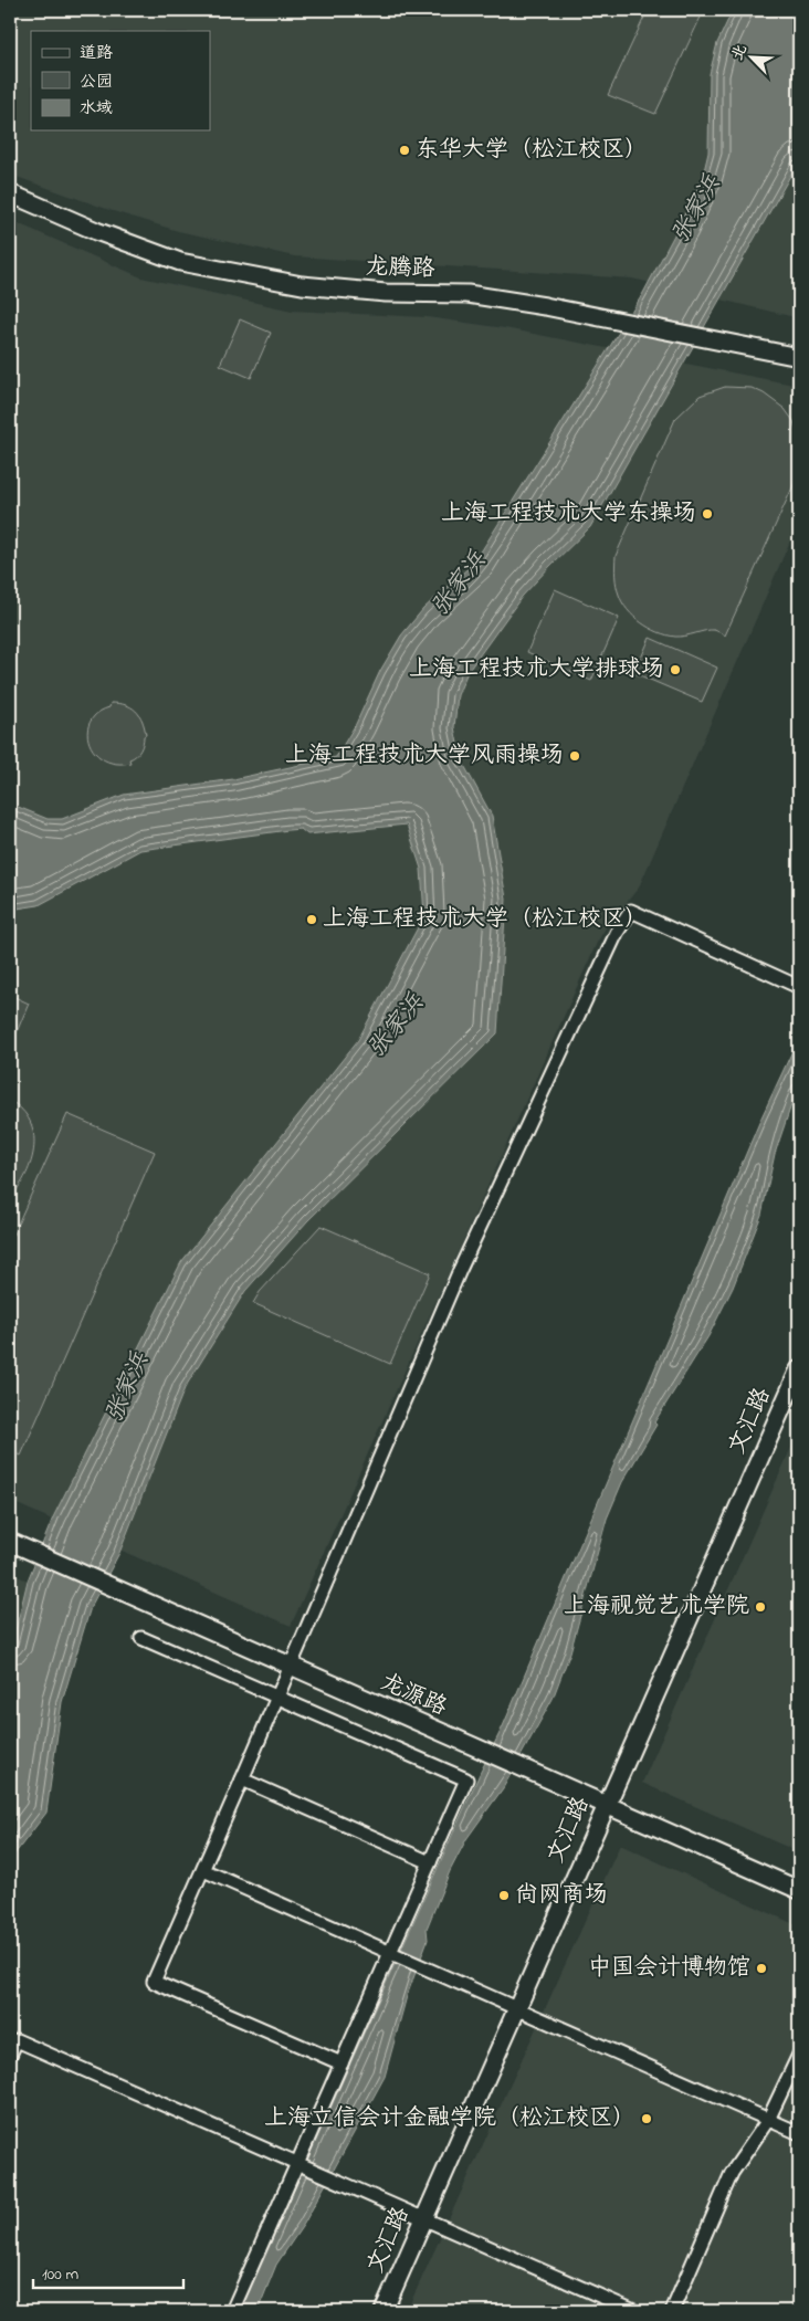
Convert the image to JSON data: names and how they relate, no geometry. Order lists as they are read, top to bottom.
{
  "streets": {
    "main road": ["龙腾路", "文汇路", "龙源路"]
  },
  "crossings": [
    ["文汇路", "龙源路"]
  ],
  "water": ["张家浜"],
  "places": [
    "东华大学（松江校区）",
    "上海工程技术大学东操场",
    "上海工程技术大学排球场",
    "上海工程技术大学风雨操场",
    "上海工程技术大学（松江校区）",
    "上海视觉艺术学院",
    "尚网商场",
    "中国会计博物馆",
    "上海立信会计金融学院（松江校区）"
  ],
  "legend": ["道路", "公园", "水域"],
  "scale_bar": "100 m",
  "north": "top left"
}
